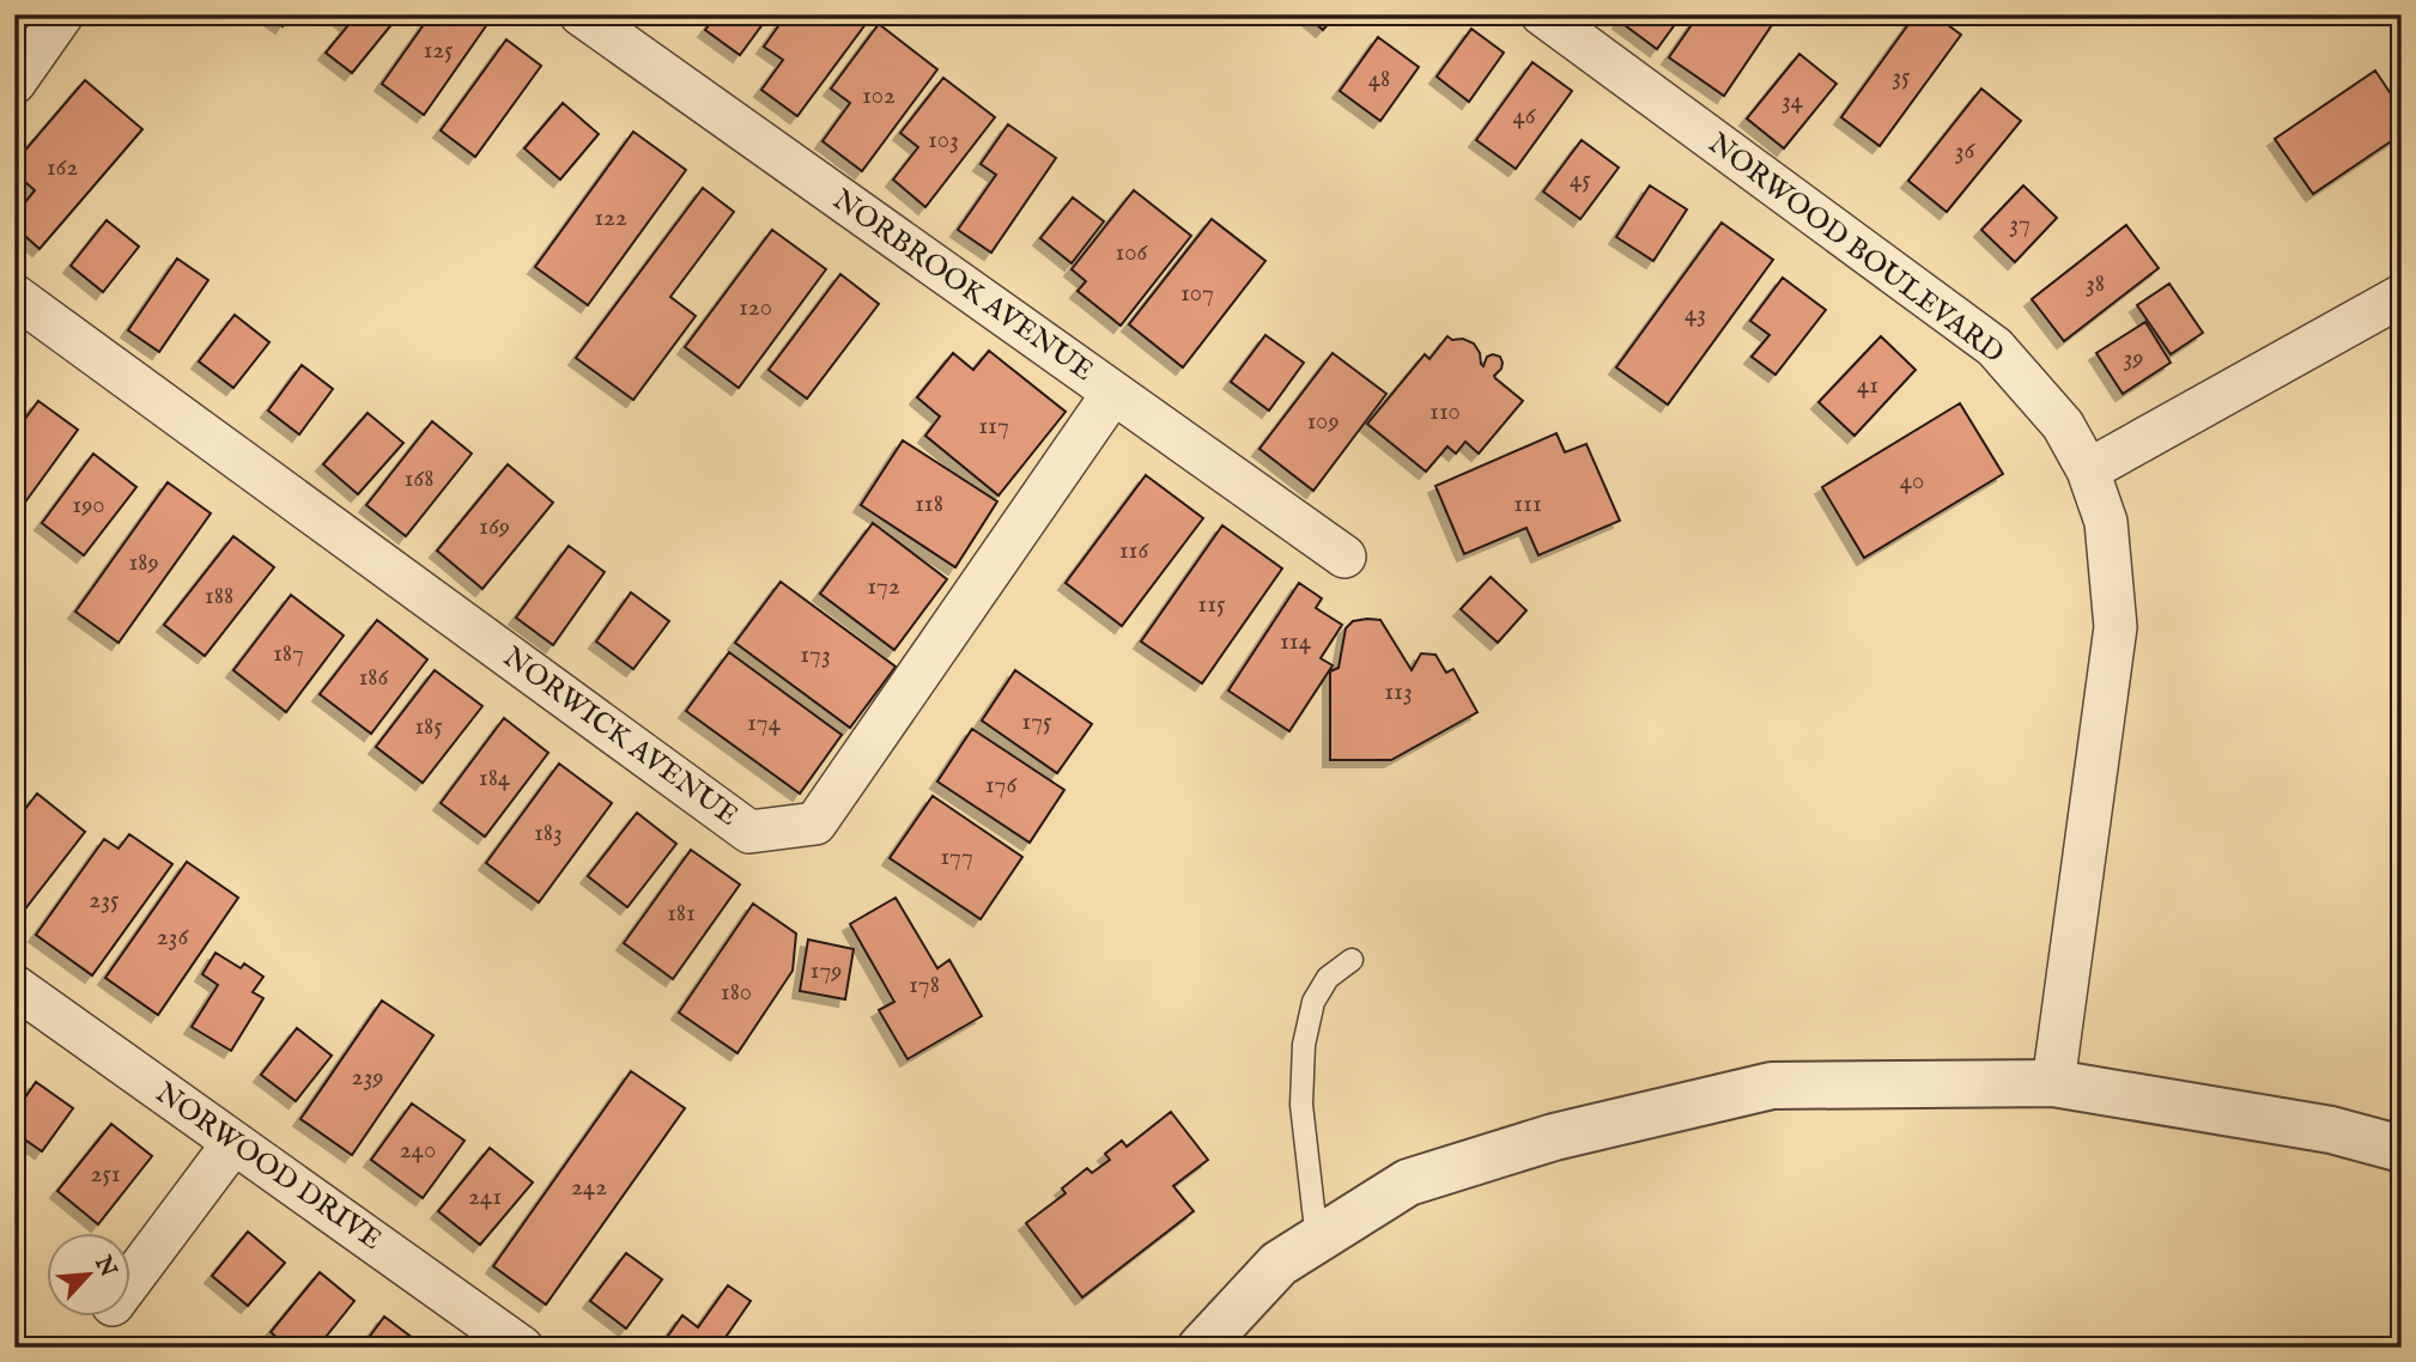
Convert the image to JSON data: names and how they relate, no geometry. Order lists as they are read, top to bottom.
{
  "streets": {
    "street": [
      "NORWOOD BOULEVARD",
      "NORBROOK AVENUE",
      "NORWICK AVENUE",
      "NORWOOD DRIVE"
    ]
  },
  "crossings": [
    ["NORBROOK AVENUE", "NORWICK AVENUE"]
  ],
  "house_numbers": [
    "125",
    "35",
    "48",
    "102",
    "34",
    "46",
    "103",
    "36",
    "162",
    "45",
    "122",
    "37",
    "106",
    "38",
    "107",
    "120",
    "43",
    "39",
    "41",
    "110",
    "109",
    "117",
    "168",
    "40",
    "118",
    "111",
    "190",
    "169",
    "116",
    "189",
    "172",
    "188",
    "115",
    "114",
    "187",
    "173",
    "186",
    "113",
    "175",
    "174",
    "185",
    "184",
    "176",
    "183",
    "177",
    "235",
    "181",
    "236",
    "179",
    "178",
    "180",
    "239",
    "240",
    "251",
    "242",
    "241"
  ],
  "north": "top right"
}
